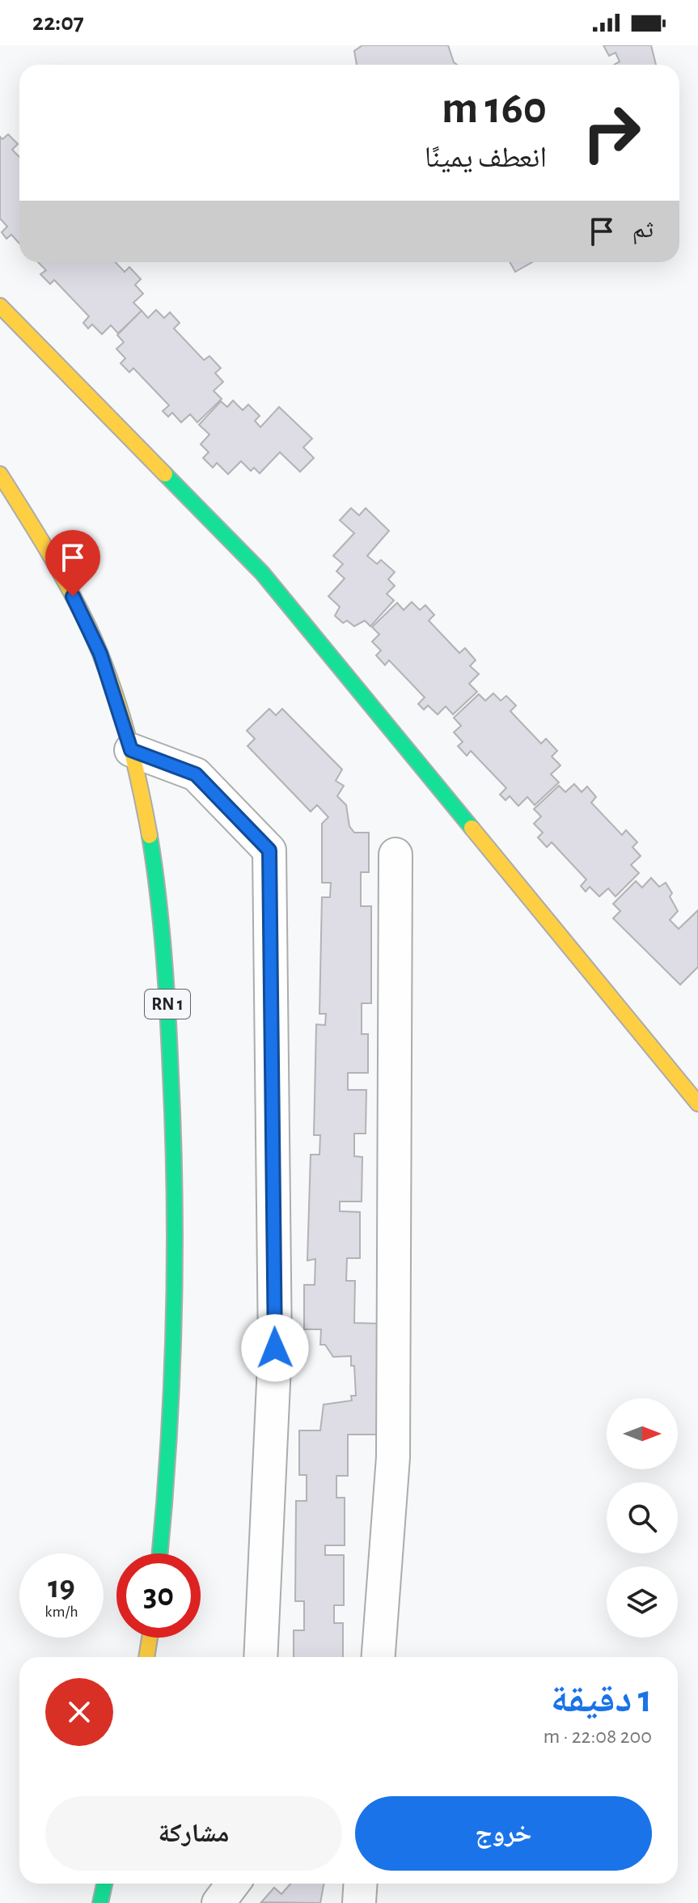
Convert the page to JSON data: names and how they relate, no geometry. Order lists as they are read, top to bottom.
{
  "streets": {
    "main road": ["RN 1"]
  },
  "north": "right",
  "page": {
    "status": "22:07",
    "turn": ["160 m", "انعطف يمينًا"],
    "then": "ثم",
    "speed": "19 km/h",
    "limit": "30",
    "heading": ["1 دقيقة", "200 m · 22:08"],
    "buttons": ["خروج", "مشاركة"]
  }
}
